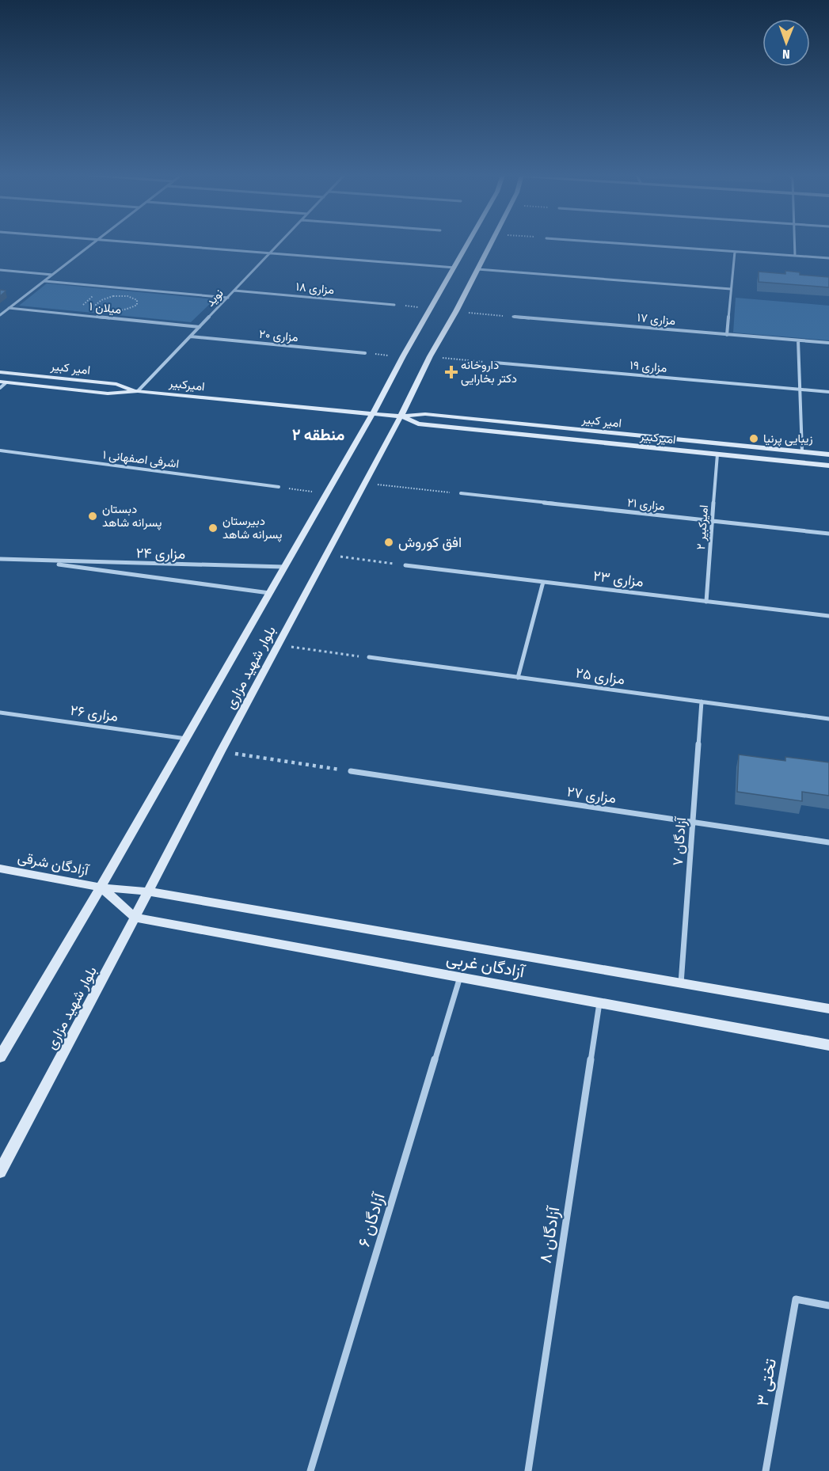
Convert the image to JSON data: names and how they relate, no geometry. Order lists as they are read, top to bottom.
{
  "streets": {
    "main road": [
      "امیر کبیر",
      "امیرکبیر",
      "بلوار شهید مزاری",
      "آزادگان شرقی",
      "آزادگان غربی"
    ],
    "street": [
      "مزاری ۱۸",
      "نوید",
      "میلان ۱",
      "مزاری ۱۷",
      "مزاری ۲۰",
      "مزاری ۱۹",
      "اشرفی اصفهانی ۱",
      "مزاری ۲۱",
      "امیرکبیر ۲",
      "مزاری ۲۴",
      "مزاری ۲۳",
      "مزاری ۲۵",
      "مزاری ۲۶",
      "مزاری ۲۷",
      "آزادگان ۷",
      "آزادگان ۶",
      "آزادگان ۸",
      "تختی ۳"
    ]
  },
  "crossings": [
    ["مزاری ۱۸", "نوید"],
    ["نوید", "میلان ۱"],
    ["نوید", "مزاری ۲۰"],
    ["نوید", "امیر کبیر"],
    ["نوید", "امیرکبیر"],
    ["امیر کبیر", "امیرکبیر"],
    ["امیر کبیر", "بلوار شهید مزاری"],
    ["امیرکبیر", "امیرکبیر ۲"],
    ["امیرکبیر", "بلوار شهید مزاری"],
    ["مزاری ۲۱", "امیرکبیر ۲"],
    ["امیرکبیر ۲", "مزاری ۲۳"],
    ["مزاری ۲۴", "بلوار شهید مزاری"],
    ["بلوار شهید مزاری", "مزاری ۲۶"],
    ["بلوار شهید مزاری", "آزادگان شرقی"],
    ["بلوار شهید مزاری", "آزادگان غربی"],
    ["مزاری ۲۵", "آزادگان ۷"],
    ["مزاری ۲۷", "آزادگان ۷"],
    ["آزادگان ۷", "آزادگان غربی"],
    ["آزادگان شرقی", "آزادگان غربی"],
    ["آزادگان غربی", "آزادگان ۶"],
    ["آزادگان غربی", "آزادگان ۸"]
  ],
  "districts": ["منطقه ۲"],
  "places": {
    "health": ["داروخانه دکتر بخارایی"],
    "other": [
      "زیبایی پرنیا",
      "دبستان پسرانه شاهد",
      "دبیرستان پسرانه شاهد",
      "افق کوروش"
    ]
  },
  "north": "bottom"
}
